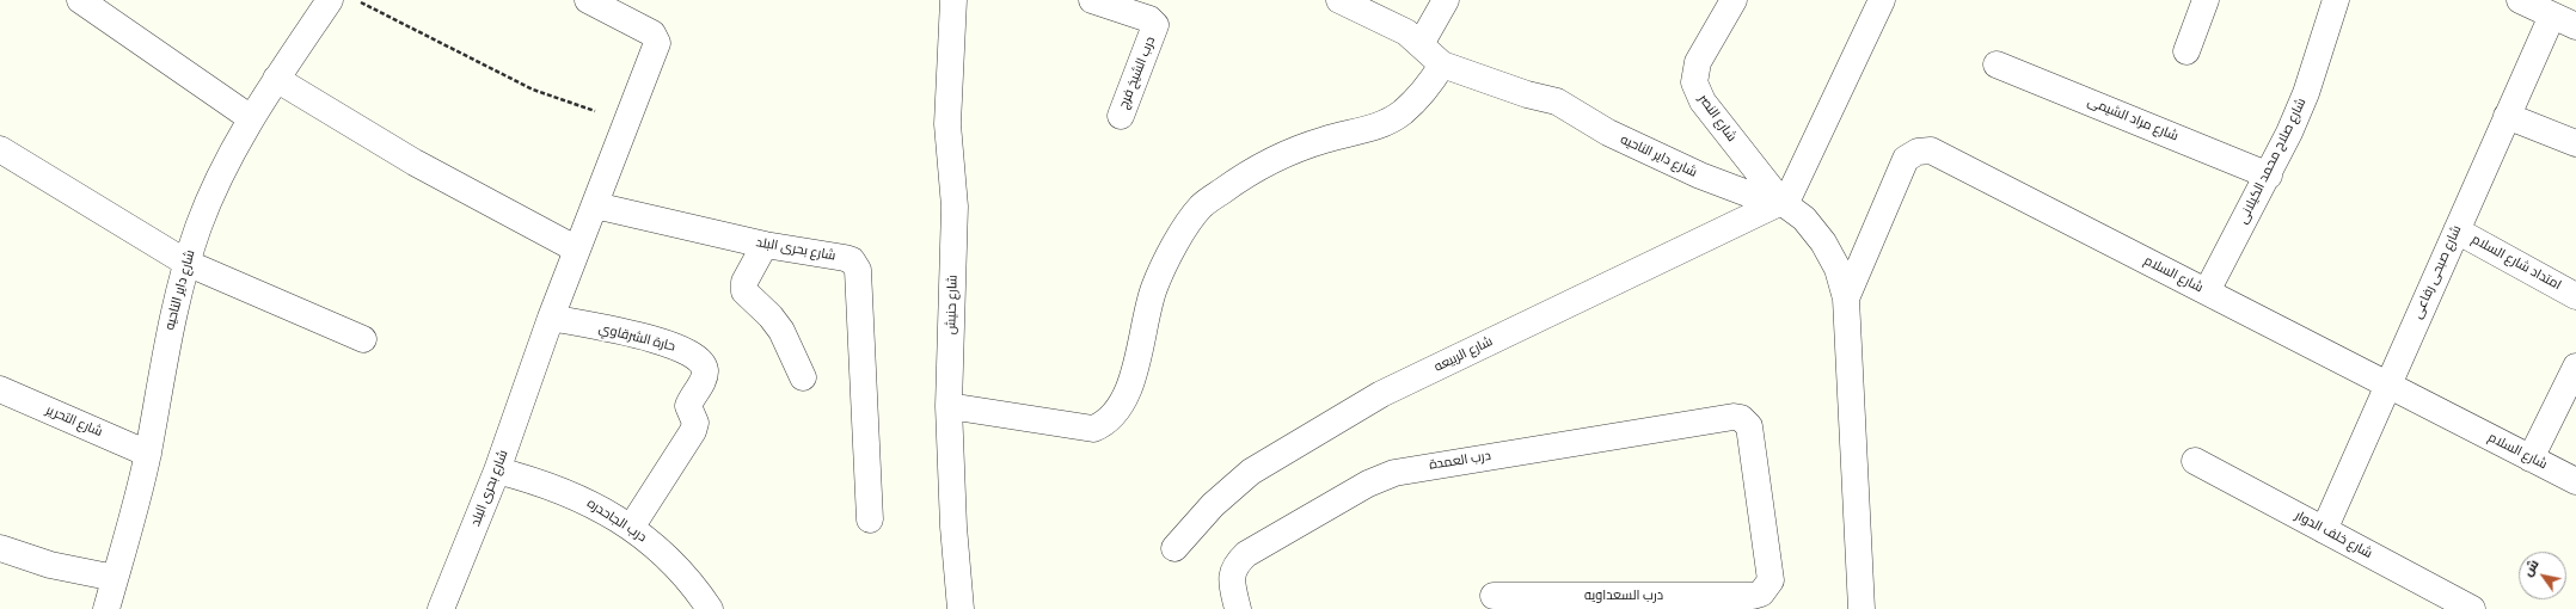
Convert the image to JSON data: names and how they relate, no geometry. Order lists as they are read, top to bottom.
{
  "streets": {
    "street": [
      "درب الشيخ فرج",
      "شارع النصر",
      "شارع مراد الشيمى",
      "شارع داير الناحيه",
      "شارع صلاح محمد الكيلانى",
      "شارع بحرى البلد",
      "امتداد شارع السلام",
      "شارع صبحى رفاعى",
      "شارع السلام",
      "شارع حنيش",
      "حارة الشرقاوي",
      "شارع الربيعه",
      "شارع التحرير",
      "درب العمدة",
      "درب الجاحدره",
      "شارع خلف الدوار",
      "درب السعداويه"
    ]
  },
  "crossings": [
    ["شارع النصر", "شارع داير الناحيه"],
    ["شارع النصر", "شارع الربيعه"],
    ["شارع مراد الشيمى", "شارع صلاح محمد الكيلانى"],
    ["شارع داير الناحيه", "شارع الربيعه"],
    ["شارع داير الناحيه", "شارع التحرير"],
    ["شارع صلاح محمد الكيلانى", "شارع السلام"],
    ["شارع بحرى البلد", "حارة الشرقاوي"],
    ["شارع بحرى البلد", "درب الجاحدره"],
    ["امتداد شارع السلام", "شارع صبحى رفاعى"],
    ["شارع صبحى رفاعى", "شارع السلام"],
    ["شارع صبحى رفاعى", "شارع خلف الدوار"],
    ["حارة الشرقاوي", "درب الجاحدره"],
    ["درب العمدة", "درب السعداويه"]
  ],
  "north": "top left"
}
